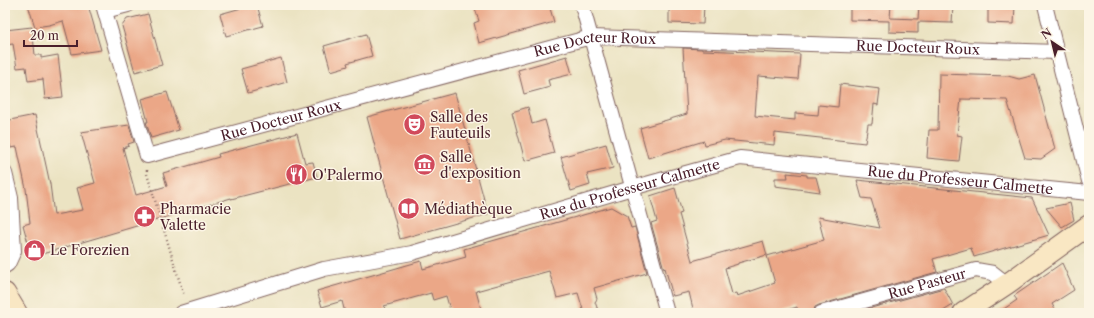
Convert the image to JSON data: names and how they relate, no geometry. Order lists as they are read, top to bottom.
{
  "streets": {
    "street": ["Rue Docteur Roux", "Rue du Professeur Calmette", "Rue Pasteur"]
  },
  "places": {
    "theatre": ["Salle des Fauteuils"],
    "museum": ["Salle d'exposition"],
    "restaurant": ["O'Palermo"],
    "library": ["Médiathèque"],
    "pharmacy": ["Pharmacie Valette"],
    "shop": ["Le Forezien"]
  },
  "scale_bar": "20 m",
  "north": "top left"
}
